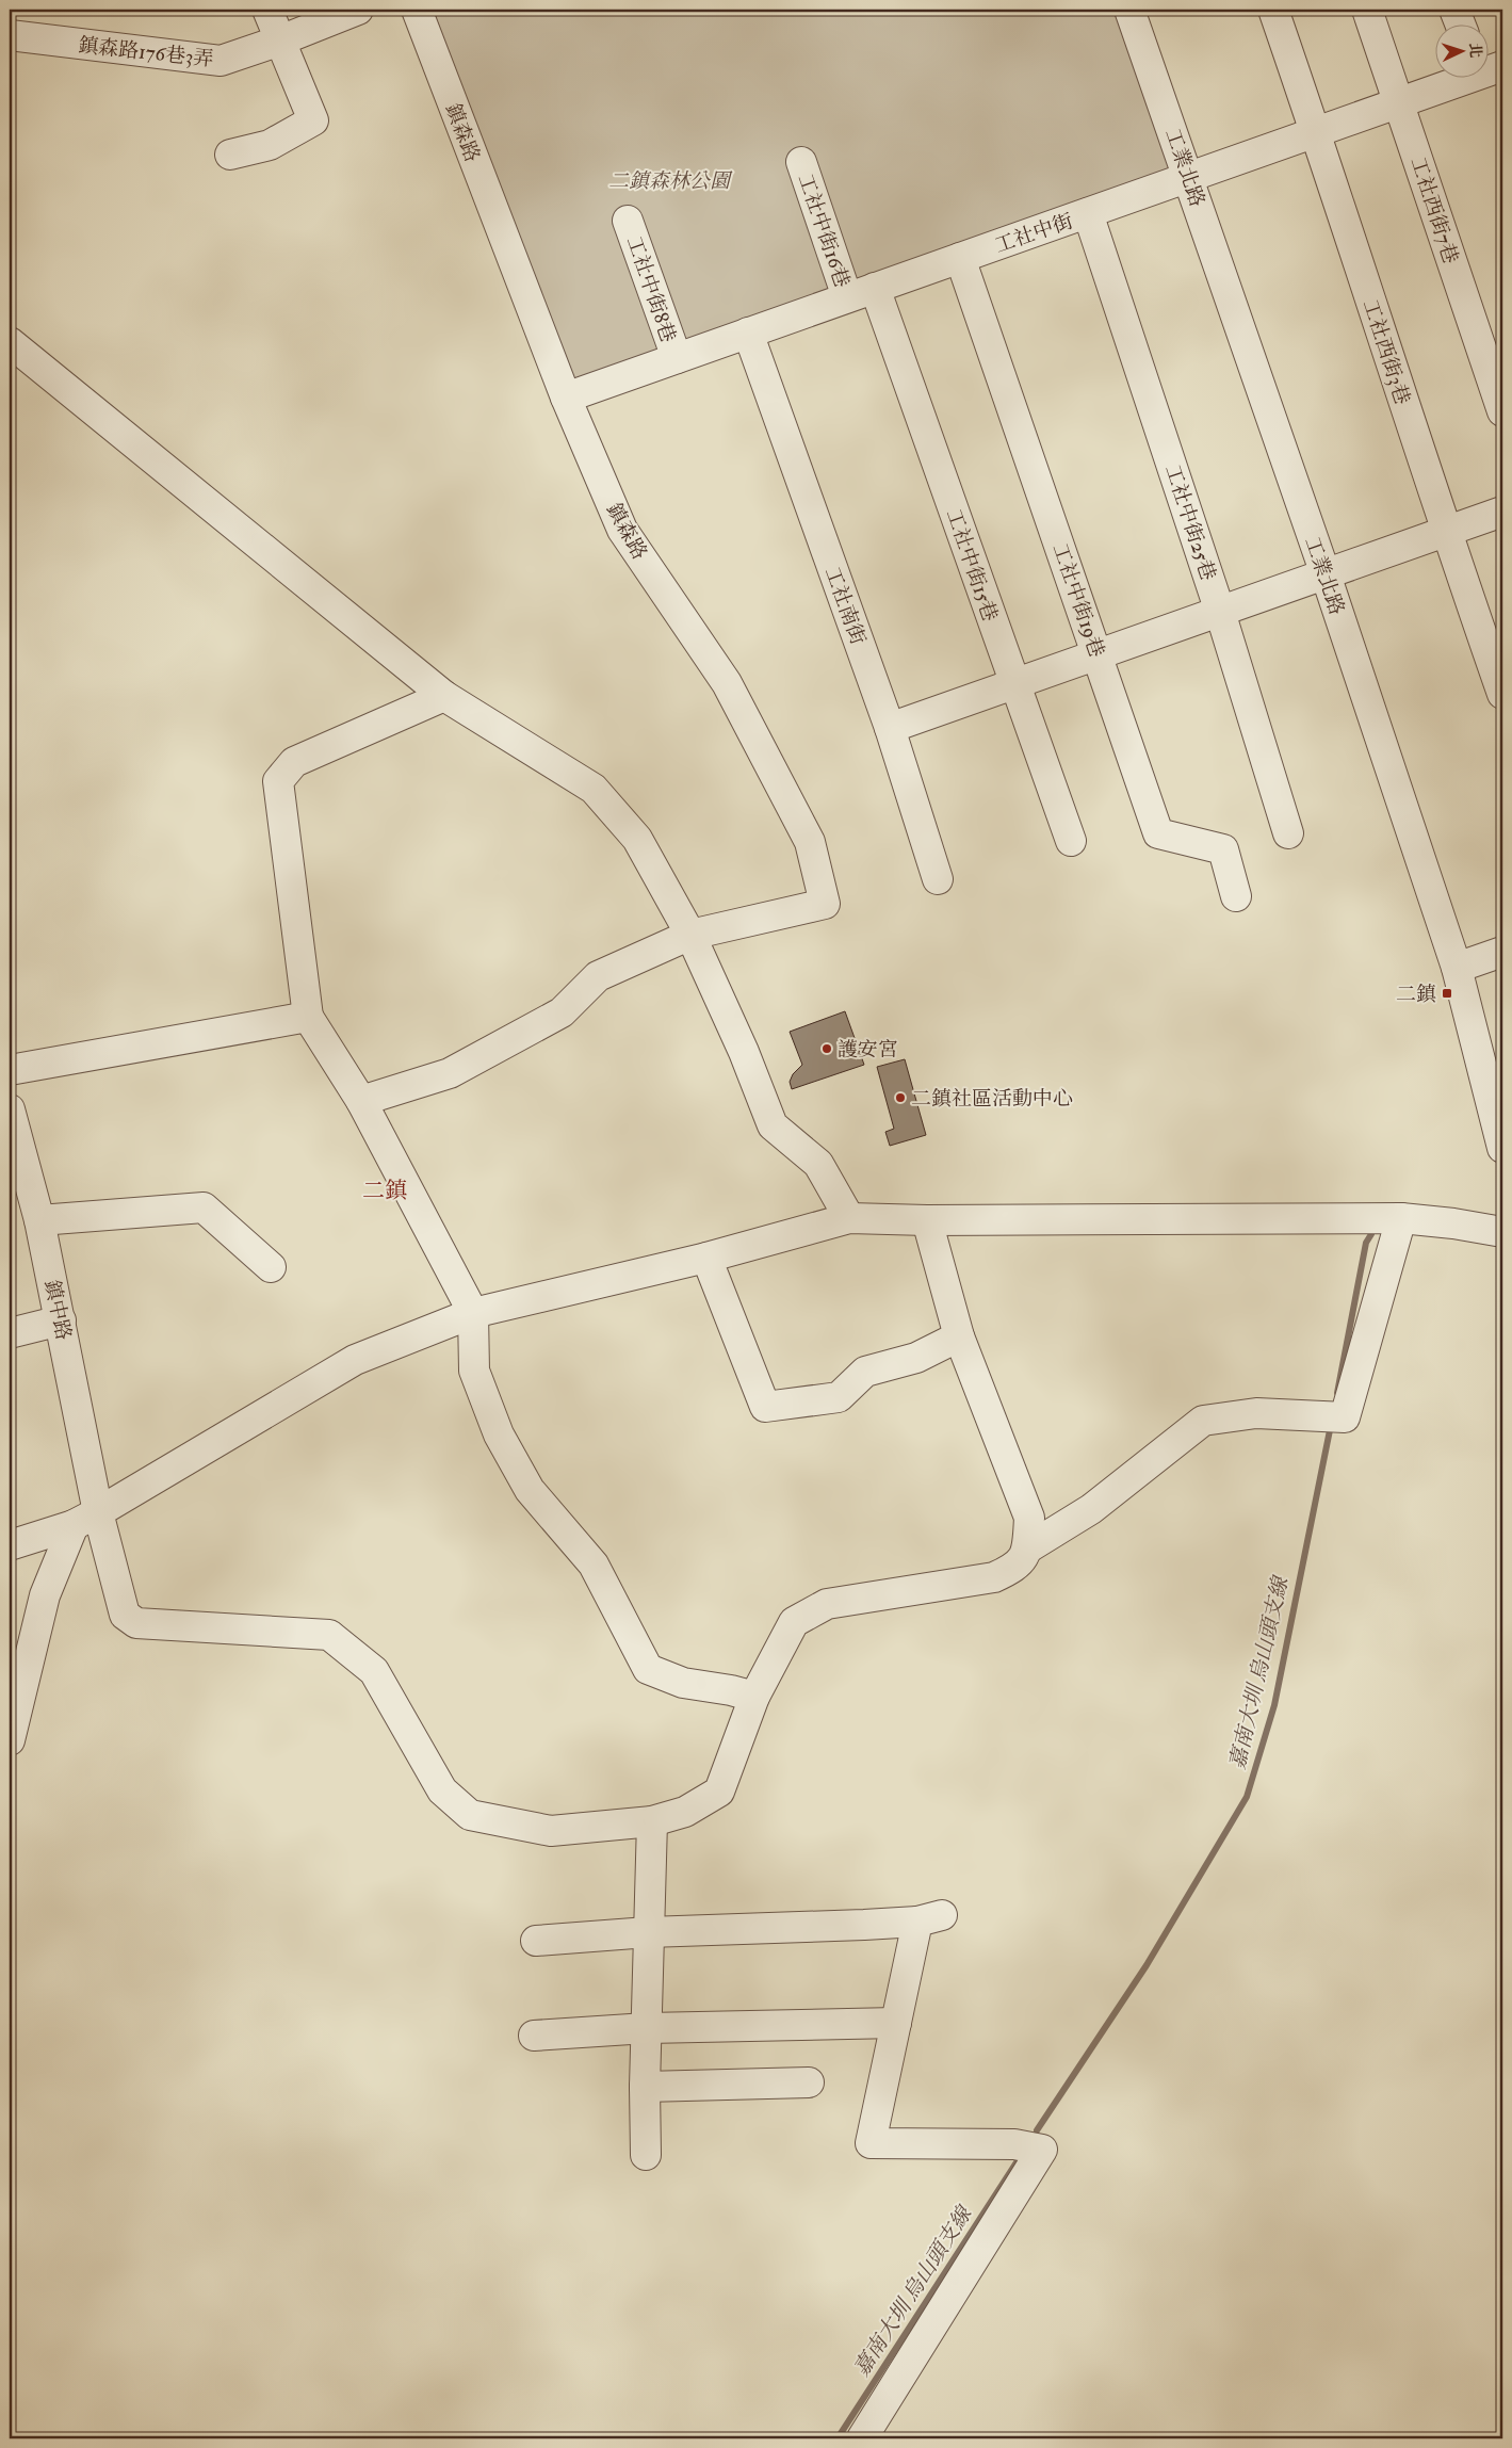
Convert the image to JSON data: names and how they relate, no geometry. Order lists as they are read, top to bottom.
{
  "streets": {
    "street": [
      "鎮森路176巷3弄",
      "鎮森路",
      "工業北路",
      "工社西街7巷",
      "工社中街16巷",
      "工社中街",
      "工社中街8巷",
      "工社西街3巷",
      "工社中街25巷",
      "工社中街15巷",
      "工社中街19巷",
      "工社南街",
      "鎮中路"
    ]
  },
  "crossings": [
    ["鎮森路", "工社中街"],
    ["工業北路", "工社中街"],
    ["工社西街7巷", "工社中街"],
    ["工社中街16巷", "工社中街"],
    ["工社中街", "工社中街8巷"],
    ["工社中街", "工社西街3巷"],
    ["工社中街", "工社中街25巷"],
    ["工社中街", "工社中街15巷"],
    ["工社中街", "工社中街19巷"],
    ["工社中街", "工社南街"]
  ],
  "districts": ["二鎮"],
  "water": ["嘉南大圳 烏山頭支線"],
  "parks": ["二鎮森林公園"],
  "places": {
    "transit": ["二鎮"],
    "other": ["護安宮", "二鎮社區活動中心"]
  },
  "north": "right"
}
